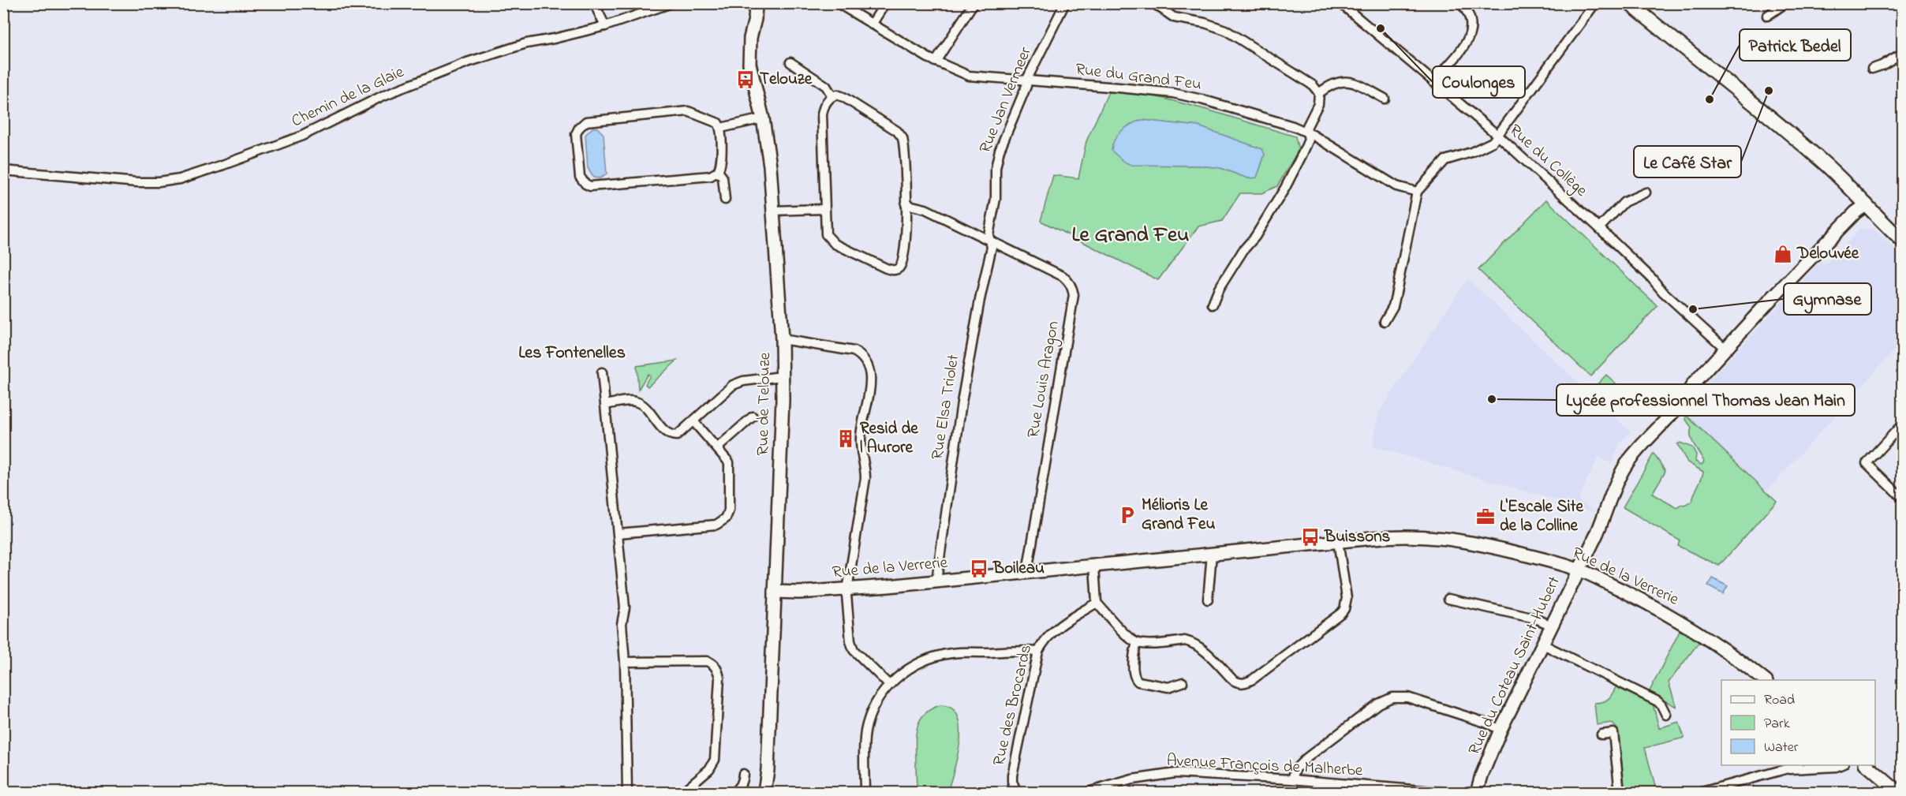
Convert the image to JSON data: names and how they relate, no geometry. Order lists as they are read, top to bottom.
{
  "streets": {
    "street": [
      "Rue du Grand Feu",
      "Chemin de la Glaie",
      "Rue Jan Vermeer",
      "Rue du Collège",
      "Rue Louis Aragon",
      "Rue de Telouze",
      "Rue Elsa Triolet",
      "Rue de la Verrerie",
      "Rue du Coteau Saint-Hubert",
      "Rue des Brocards",
      "Avenue François de Malherbe"
    ]
  },
  "crossings": [
    ["Rue du Grand Feu", "Rue Jan Vermeer"],
    ["Rue Jan Vermeer", "Rue Louis Aragon"],
    ["Rue Jan Vermeer", "Rue Elsa Triolet"],
    ["Rue du Collège", "Rue du Coteau Saint-Hubert"],
    ["Rue Louis Aragon", "Rue Elsa Triolet"],
    ["Rue Louis Aragon", "Rue de la Verrerie"],
    ["Rue de Telouze", "Rue de la Verrerie"],
    ["Rue Elsa Triolet", "Rue de la Verrerie"],
    ["Rue de la Verrerie", "Rue du Coteau Saint-Hubert"]
  ],
  "districts": ["Le Grand Feu", "Les Fontenelles"],
  "places": {
    "other": [
      "Coulonges",
      "Le Café Star",
      "Patrick Bedel",
      "Gymnase",
      "Lycée professionnel Thomas Jean Main"
    ],
    "bus stop": ["Telouze", "Buissons", "Boileau"],
    "shop": ["Delouvée"],
    "building": ["Resid de l Aurore"],
    "parking": ["Mélioris Le Grand Feu"],
    "office": ["L'Escale Site de la Colline"]
  },
  "legend": ["Road", "Park", "Water"]
}
